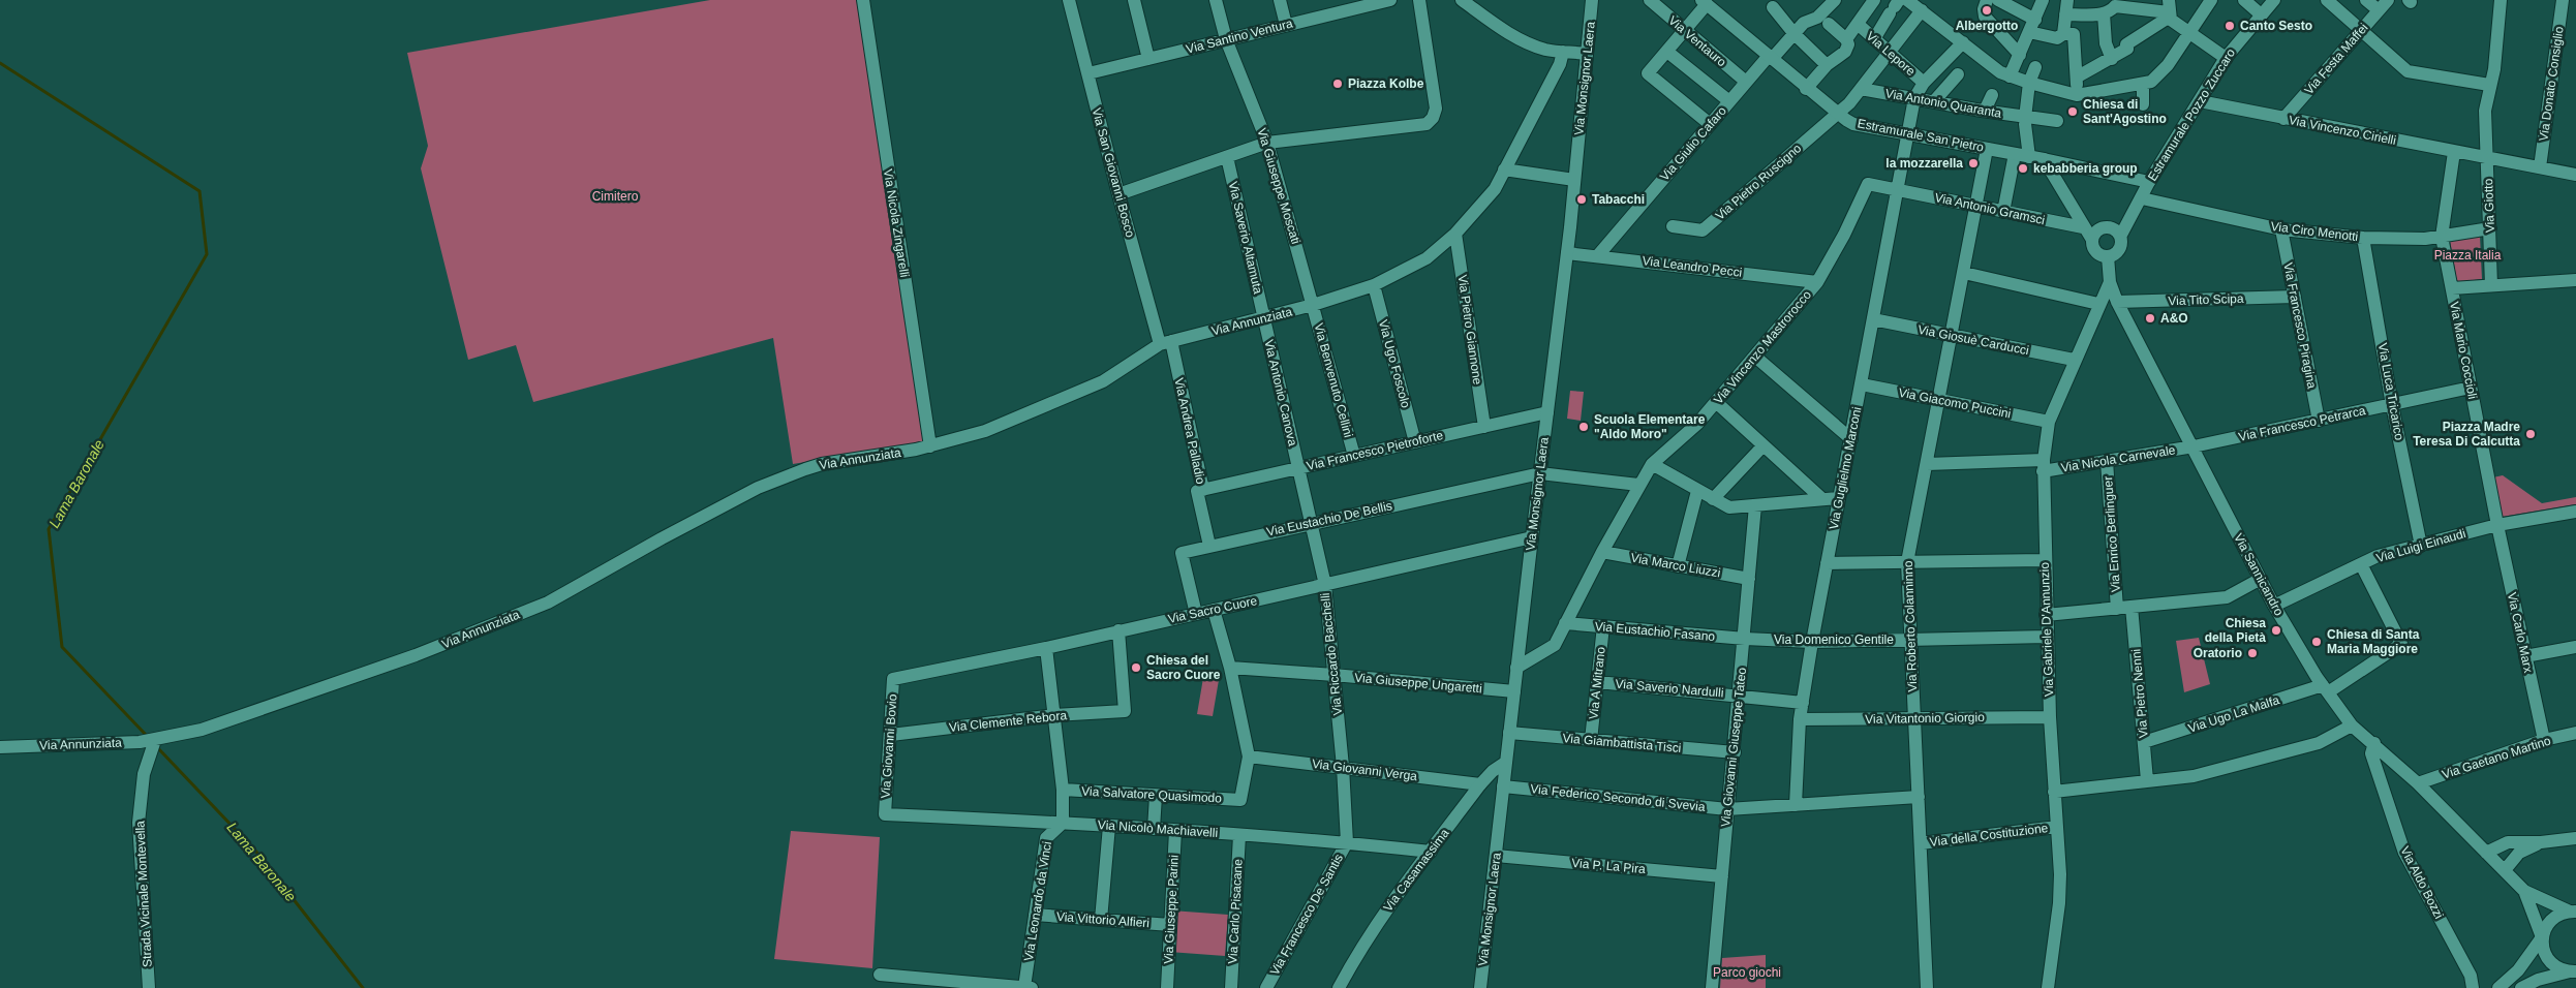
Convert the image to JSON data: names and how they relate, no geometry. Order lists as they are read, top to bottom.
{
  "streets": {
    "street": [
      "Via Santino Ventura",
      "Via Ventauro",
      "Via Lepore",
      "Via Festa Maffei",
      "Via Monsignor Laera",
      "Via Donato Consiglio",
      "Via Antonio Quaranta",
      "Estramurale Pozzo Zuccaro",
      "Via Vincenzo Cirielli",
      "Estramurale San Pietro",
      "Via Giulio Cafaro",
      "Via San Giovanni Bosco",
      "Via Pietro Ruscigno",
      "Via Giuseppe Moscati",
      "Via Giotto",
      "Via Antonio Gramsci",
      "Via Nicola Zingarelli",
      "Via Ciro Menotti",
      "Via Saverio Altamuta",
      "Via Leandro Pecci",
      "Via Tito Scipa",
      "Via Annunziata",
      "Via Francesco Piragina",
      "Via Pietro Giannone",
      "Via Giosuè Carducci",
      "Via Vincenzo Mastrorocco",
      "Via Mario Coccioli",
      "Via Ugo Foscolo",
      "Via Benvenuto Cellini",
      "Via Luca Tricarico",
      "Via Antonio Canova",
      "Via Giacomo Puccini",
      "Via Francesco Petrarca",
      "Via Andrea Palladio",
      "Via Francesco Pietroforte",
      "Via Nicola Carnevale",
      "Via Guglielmo Marconi",
      "Via Eustachio De Bellis",
      "Via Enrico Berlinguer",
      "Via Luigi Einaudi",
      "Via Marco Liuzzi",
      "Via Sannicandro",
      "Via Sacro Cuore",
      "Via Roberto Colanninno",
      "Via Gabriele D'Annunzio",
      "Via Eustachio Fasano",
      "Via Carlo Marx",
      "Via Domenico Gentile",
      "Via Riccardo Bacchelli",
      "Via Giuseppe Ungaretti",
      "Via A Mitrano",
      "Via Saverio Nardulli",
      "Via Pietro Nenni",
      "Via Ugo La Malfa",
      "Via Vitantonio Giorgio",
      "Via Clemente Rebora",
      "Via Giambattista Tisci",
      "Via Giovanni Bovio",
      "Via Giovanni Giuseppe Tateo",
      "Via Gaetano Martino",
      "Via Giovanni Verga",
      "Via Salvatore Quasimodo",
      "Via Federico Secondo di Svevia",
      "Via Nicolò Machiavelli",
      "Via della Costituzione",
      "Via P. La Pira",
      "Via Casamassima",
      "Via Aldo Bozzi",
      "Strada Vicinale Montevella",
      "Via Leonardo da Vinci",
      "Via Giuseppe Parini",
      "Via Carlo Pisacane",
      "Via Francesco De Santis",
      "Via Vittorio Alfieri"
    ]
  },
  "crossings": [
    ["Via Santino Ventura", "Via San Giovanni Bosco"],
    ["Via Santino Ventura", "Via Giuseppe Moscati"],
    ["Via Ventauro", "Via Giulio Cafaro"],
    ["Via Lepore", "Via Pietro Ruscigno"],
    ["Via Lepore", "Via Guglielmo Marconi"],
    ["Via Festa Maffei", "Via Vincenzo Cirielli"],
    ["Via Monsignor Laera", "Via Leandro Pecci"],
    ["Via Monsignor Laera", "Via Vincenzo Mastrorocco"],
    ["Via Monsignor Laera", "Via Francesco Pietroforte"],
    ["Via Monsignor Laera", "Via Eustachio De Bellis"],
    ["Via Monsignor Laera", "Via Sacro Cuore"],
    ["Via Monsignor Laera", "Via Giuseppe Ungaretti"],
    ["Via Monsignor Laera", "Via Giambattista Tisci"],
    ["Via Monsignor Laera", "Via Federico Secondo di Svevia"],
    ["Via Monsignor Laera", "Via P. La Pira"],
    ["Via Monsignor Laera", "Via Casamassima"],
    ["Via Donato Consiglio", "Via Vincenzo Cirielli"],
    ["Via Antonio Quaranta", "Via Pietro Ruscigno"],
    ["Via Antonio Quaranta", "Via Guglielmo Marconi"],
    ["Estramurale Pozzo Zuccaro", "Via Vincenzo Cirielli"],
    ["Estramurale Pozzo Zuccaro", "Estramurale San Pietro"],
    ["Estramurale Pozzo Zuccaro", "Via Ciro Menotti"],
    ["Estramurale Pozzo Zuccaro", "Via Sannicandro"],
    ["Via Vincenzo Cirielli", "Via Giotto"],
    ["Via Vincenzo Cirielli", "Via Mario Coccioli"],
    ["Estramurale San Pietro", "Via Giulio Cafaro"],
    ["Estramurale San Pietro", "Via Pietro Ruscigno"],
    ["Estramurale San Pietro", "Via Guglielmo Marconi"],
    ["Estramurale San Pietro", "Via Roberto Colanninno"],
    ["Via Giulio Cafaro", "Via Leandro Pecci"],
    ["Via San Giovanni Bosco", "Via Annunziata"],
    ["Via San Giovanni Bosco", "Via Andrea Palladio"],
    ["Via Giuseppe Moscati", "Via Annunziata"],
    ["Via Giuseppe Moscati", "Via Benvenuto Cellini"],
    ["Via Giotto", "Via Ciro Menotti"],
    ["Via Antonio Gramsci", "Via Vincenzo Mastrorocco"],
    ["Via Antonio Gramsci", "Via Guglielmo Marconi"],
    ["Via Antonio Gramsci", "Via Roberto Colanninno"],
    ["Via Nicola Zingarelli", "Via Annunziata"],
    ["Via Ciro Menotti", "Via Francesco Piragina"],
    ["Via Ciro Menotti", "Via Mario Coccioli"],
    ["Via Ciro Menotti", "Via Luca Tricarico"],
    ["Via Saverio Altamuta", "Via Annunziata"],
    ["Via Saverio Altamuta", "Via Antonio Canova"],
    ["Via Leandro Pecci", "Via Vincenzo Mastrorocco"],
    ["Via Tito Scipa", "Via Francesco Piragina"],
    ["Via Tito Scipa", "Via Sannicandro"],
    ["Via Annunziata", "Via Pietro Giannone"],
    ["Via Annunziata", "Via Ugo Foscolo"],
    ["Via Annunziata", "Via Benvenuto Cellini"],
    ["Via Annunziata", "Via Antonio Canova"],
    ["Via Annunziata", "Via Andrea Palladio"],
    ["Via Annunziata", "Strada Vicinale Montevella"],
    ["Via Francesco Piragina", "Via Francesco Petrarca"],
    ["Via Pietro Giannone", "Via Francesco Pietroforte"],
    ["Via Giosuè Carducci", "Via Guglielmo Marconi"],
    ["Via Giosuè Carducci", "Via Roberto Colanninno"],
    ["Via Giosuè Carducci", "Via Gabriele D'Annunzio"],
    ["Via Vincenzo Mastrorocco", "Via Guglielmo Marconi"],
    ["Via Vincenzo Mastrorocco", "Via Eustachio De Bellis"],
    ["Via Vincenzo Mastrorocco", "Via Marco Liuzzi"],
    ["Via Vincenzo Mastrorocco", "Via Eustachio Fasano"],
    ["Via Mario Coccioli", "Via Francesco Petrarca"],
    ["Via Mario Coccioli", "Via Luigi Einaudi"],
    ["Via Mario Coccioli", "Via Carlo Marx"],
    ["Via Ugo Foscolo", "Via Francesco Pietroforte"],
    ["Via Benvenuto Cellini", "Via Francesco Pietroforte"],
    ["Via Luca Tricarico", "Via Francesco Petrarca"],
    ["Via Luca Tricarico", "Via Luigi Einaudi"],
    ["Via Antonio Canova", "Via Francesco Pietroforte"],
    ["Via Antonio Canova", "Via Riccardo Bacchelli"],
    ["Via Giacomo Puccini", "Via Guglielmo Marconi"],
    ["Via Giacomo Puccini", "Via Roberto Colanninno"],
    ["Via Giacomo Puccini", "Via Gabriele D'Annunzio"],
    ["Via Francesco Petrarca", "Via Nicola Carnevale"],
    ["Via Francesco Petrarca", "Via Sannicandro"],
    ["Via Andrea Palladio", "Via Francesco Pietroforte"],
    ["Via Andrea Palladio", "Via Eustachio De Bellis"],
    ["Via Francesco Pietroforte", "Via Riccardo Bacchelli"],
    ["Via Nicola Carnevale", "Via Enrico Berlinguer"],
    ["Via Nicola Carnevale", "Via Sannicandro"],
    ["Via Nicola Carnevale", "Via Roberto Colanninno"],
    ["Via Nicola Carnevale", "Via Gabriele D'Annunzio"],
    ["Via Guglielmo Marconi", "Via Domenico Gentile"],
    ["Via Guglielmo Marconi", "Via Saverio Nardulli"],
    ["Via Guglielmo Marconi", "Via Vitantonio Giorgio"],
    ["Via Guglielmo Marconi", "Via Federico Secondo di Svevia"],
    ["Via Eustachio De Bellis", "Via Sacro Cuore"],
    ["Via Eustachio De Bellis", "Via Riccardo Bacchelli"],
    ["Via Luigi Einaudi", "Via Sannicandro"],
    ["Via Luigi Einaudi", "Via Carlo Marx"],
    ["Via Luigi Einaudi", "Via Ugo La Malfa"],
    ["Via Marco Liuzzi", "Via Giovanni Giuseppe Tateo"],
    ["Via Sannicandro", "Via Gabriele D'Annunzio"],
    ["Via Sannicandro", "Via Ugo La Malfa"],
    ["Via Sannicandro", "Via Gaetano Martino"],
    ["Via Sannicandro", "Via Aldo Bozzi"],
    ["Via Sacro Cuore", "Via Riccardo Bacchelli"],
    ["Via Sacro Cuore", "Via Clemente Rebora"],
    ["Via Sacro Cuore", "Via Giovanni Bovio"],
    ["Via Roberto Colanninno", "Via Domenico Gentile"],
    ["Via Roberto Colanninno", "Via Vitantonio Giorgio"],
    ["Via Roberto Colanninno", "Via Federico Secondo di Svevia"],
    ["Via Roberto Colanninno", "Via della Costituzione"],
    ["Via Gabriele D'Annunzio", "Via Domenico Gentile"],
    ["Via Gabriele D'Annunzio", "Via Vitantonio Giorgio"],
    ["Via Gabriele D'Annunzio", "Via della Costituzione"],
    ["Via Eustachio Fasano", "Via Domenico Gentile"],
    ["Via Eustachio Fasano", "Via A Mitrano"],
    ["Via Eustachio Fasano", "Via Giovanni Giuseppe Tateo"],
    ["Via Carlo Marx", "Via Gaetano Martino"],
    ["Via Domenico Gentile", "Via Giovanni Giuseppe Tateo"],
    ["Via Riccardo Bacchelli", "Via Giuseppe Ungaretti"],
    ["Via Riccardo Bacchelli", "Via Giovanni Verga"],
    ["Via Riccardo Bacchelli", "Via Nicolò Machiavelli"],
    ["Via Riccardo Bacchelli", "Via Francesco De Santis"],
    ["Via A Mitrano", "Via Saverio Nardulli"],
    ["Via A Mitrano", "Via Giambattista Tisci"],
    ["Via Saverio Nardulli", "Via Giovanni Giuseppe Tateo"],
    ["Via Pietro Nenni", "Via Ugo La Malfa"],
    ["Via Clemente Rebora", "Via Giovanni Bovio"],
    ["Via Giambattista Tisci", "Via Giovanni Giuseppe Tateo"],
    ["Via Giovanni Bovio", "Via Nicolò Machiavelli"],
    ["Via Giovanni Giuseppe Tateo", "Via Federico Secondo di Svevia"],
    ["Via Giovanni Giuseppe Tateo", "Via P. La Pira"],
    ["Via Giovanni Verga", "Via Salvatore Quasimodo"],
    ["Via Giovanni Verga", "Via Casamassima"],
    ["Via Nicolò Machiavelli", "Via Casamassima"],
    ["Via Nicolò Machiavelli", "Via Leonardo da Vinci"],
    ["Via Nicolò Machiavelli", "Via Giuseppe Parini"],
    ["Via Nicolò Machiavelli", "Via Carlo Pisacane"],
    ["Via Nicolò Machiavelli", "Via Francesco De Santis"],
    ["Via Leonardo da Vinci", "Via Vittorio Alfieri"],
    ["Via Giuseppe Parini", "Via Vittorio Alfieri"]
  ],
  "water": ["Lama Baronale"],
  "parks": ["Cimitero", "Piazza Italia", "Parco giochi"],
  "places": [
    "Albergotto",
    "Canto Sesto",
    "Piazza Kolbe",
    "Chiesa di Sant'Agostino",
    "la mozzarella",
    "kebabberia group",
    "Tabacchi",
    "A&O",
    "Scuola Elementare \"Aldo Moro\"",
    "Piazza Madre Teresa Di Calcutta",
    "Chiesa della Pietà",
    "Chiesa di Santa Maria Maggiore",
    "Oratorio",
    "Chiesa del Sacro Cuore"
  ]
}
